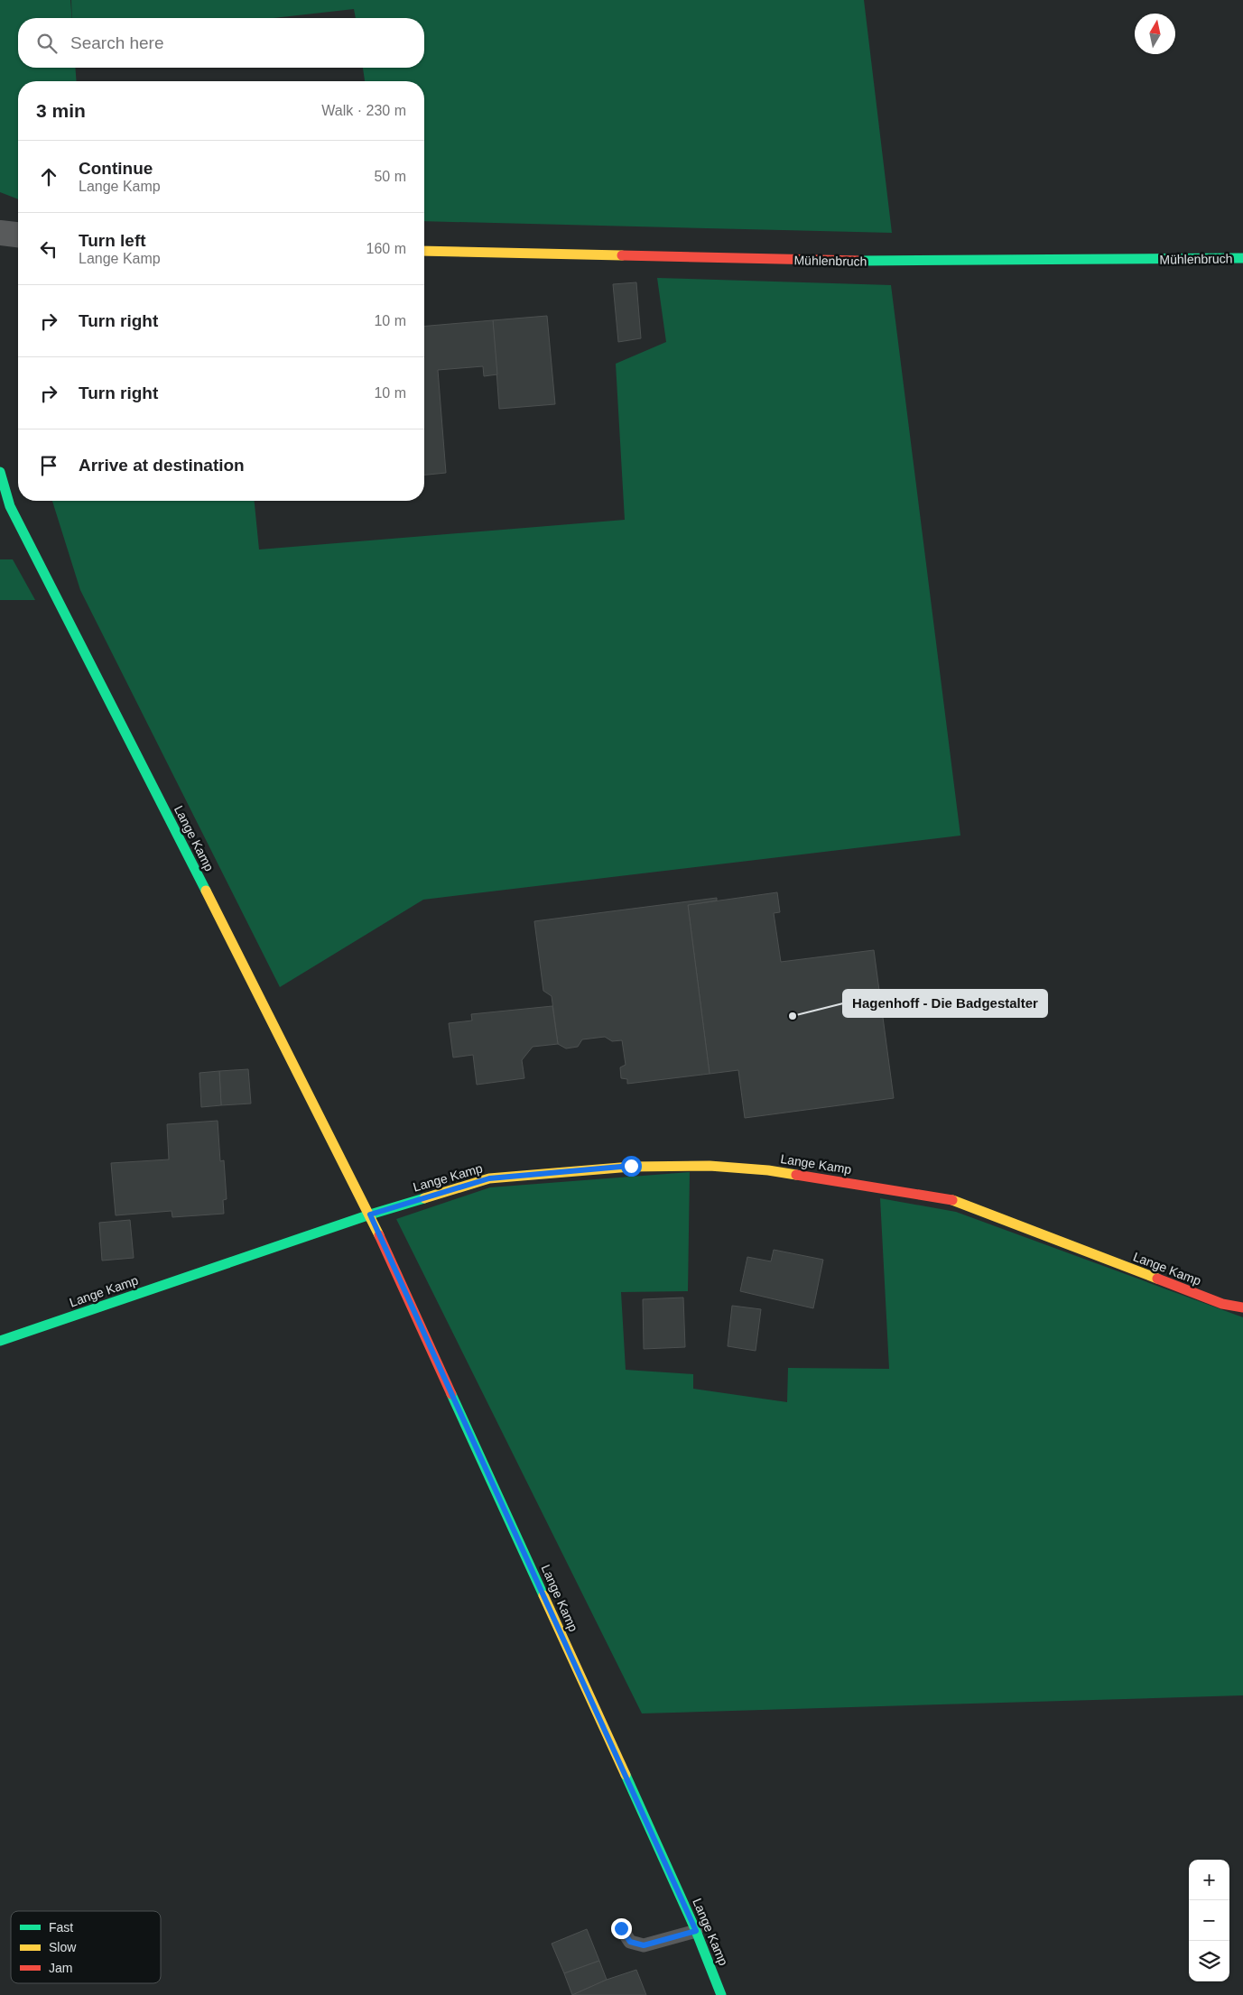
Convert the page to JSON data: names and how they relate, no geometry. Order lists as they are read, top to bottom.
{
  "streets": {
    "street": ["Mühlenbruch", "Lange Kamp"]
  },
  "places": ["Hagenhoff - Die Badgestalter"],
  "legend": ["Fast", "Slow", "Jam"],
  "north": "top",
  "page": {
    "search": "Search here",
    "heading": ["3 min", "Walk · 230 m"],
    "list": [
      ["Continue", "Lange Kamp", "50 m"],
      ["Turn left", "Lange Kamp", "160 m"],
      ["Turn right", "10 m"],
      ["Turn right", "10 m"],
      "Arrive at destination"
    ],
    "map_buttons": ["+", "−"]
  }
}
